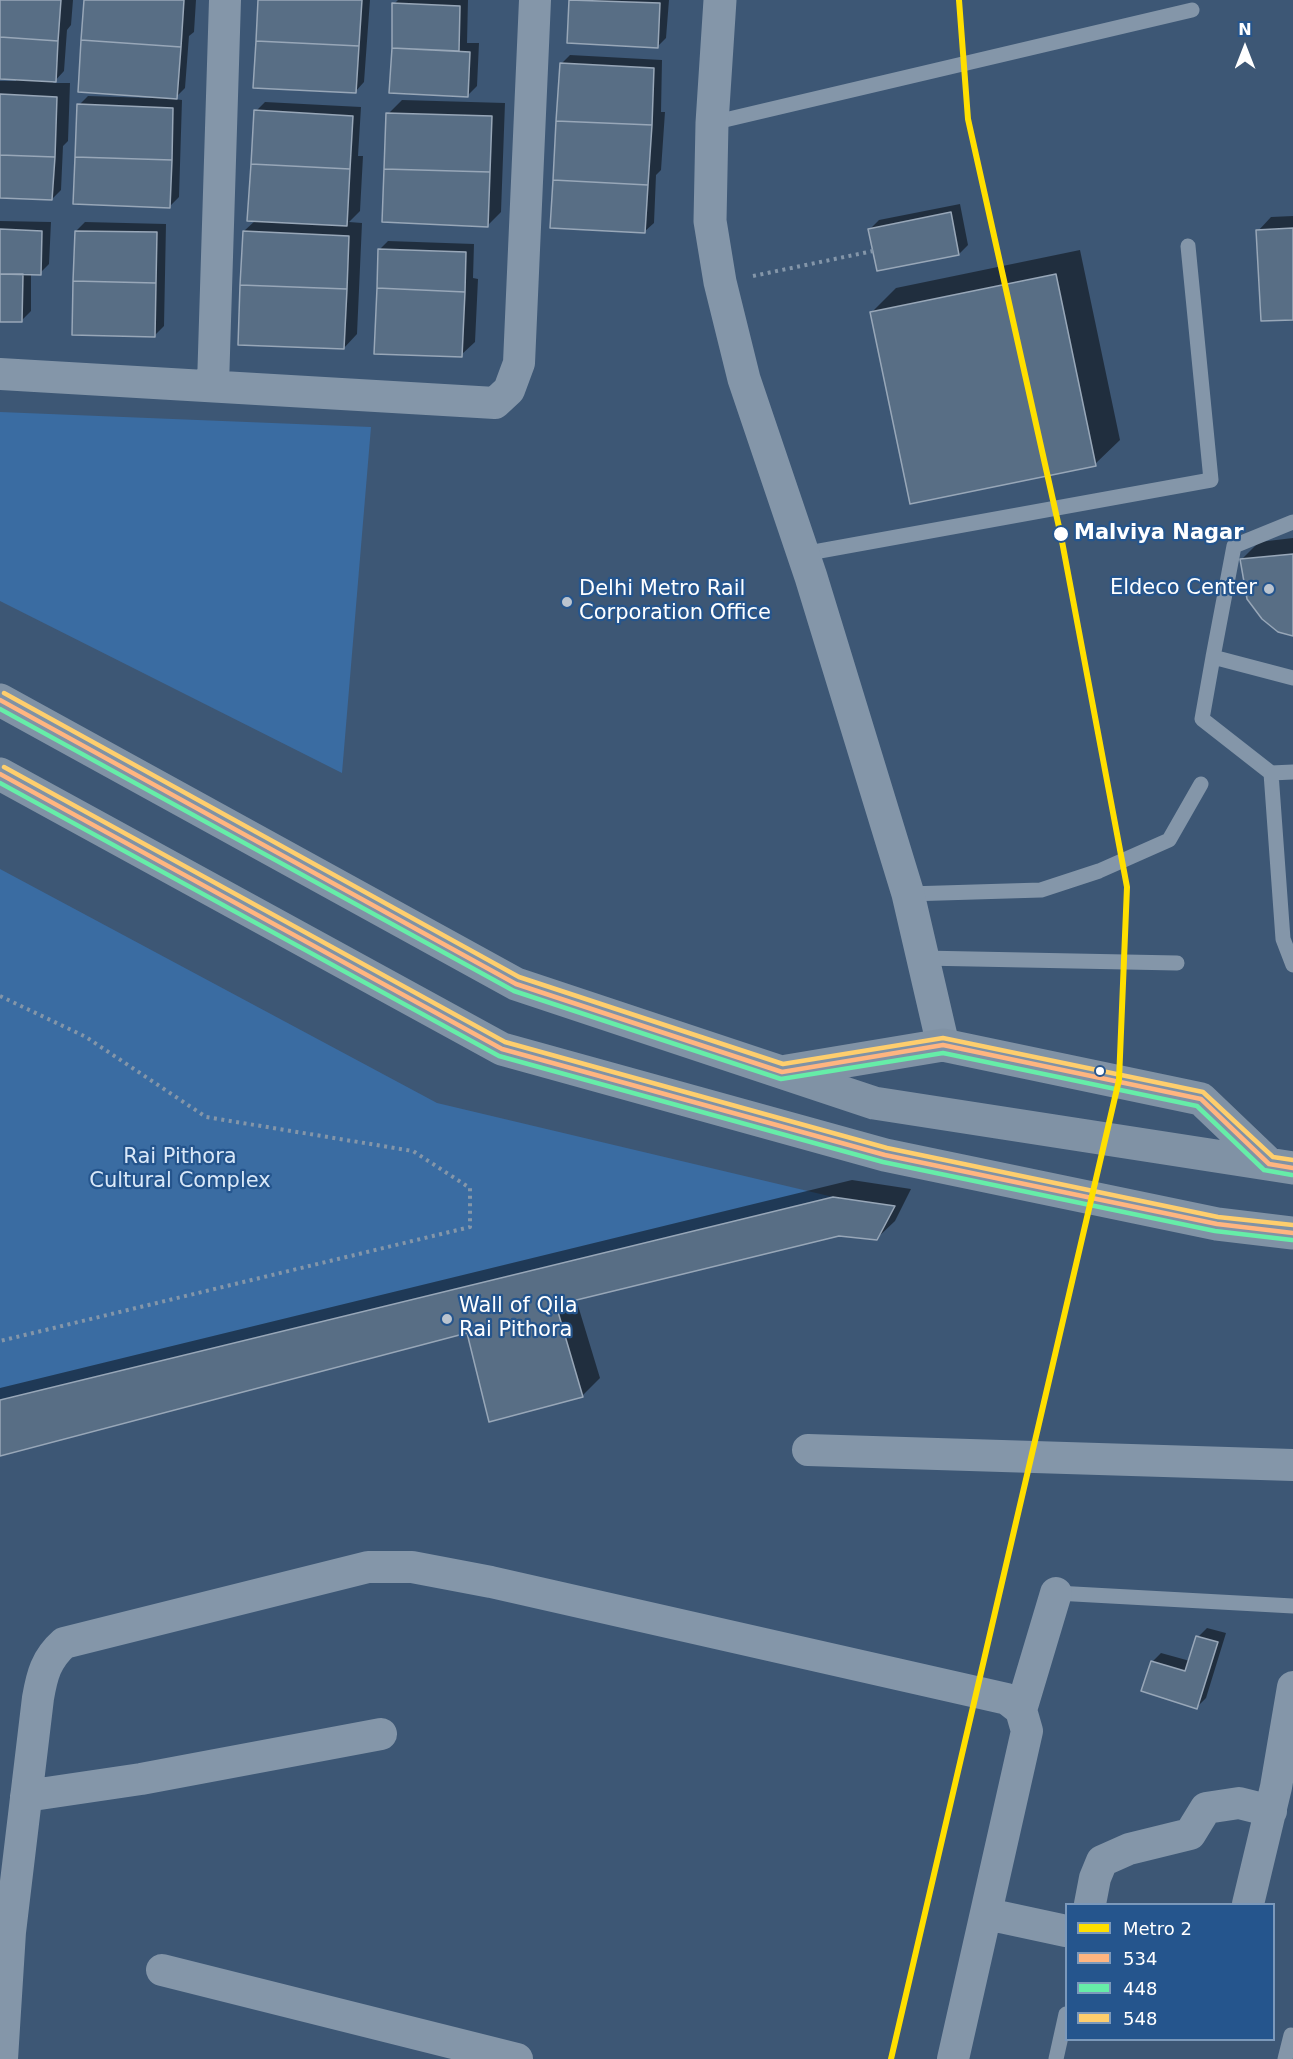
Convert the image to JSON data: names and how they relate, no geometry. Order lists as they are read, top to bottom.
{
  "parks": ["Rai Pithora Cultural Complex"],
  "places": [
    "Malviya Nagar",
    "Eldeco Center",
    "Delhi Metro Rail Corporation Office",
    "Wall of Qila Rai Pithora"
  ],
  "lines": [
    "metro line 2",
    "transit line 548",
    "transit line 534",
    "transit line 448"
  ],
  "legend": [
    "Metro 2",
    "534",
    "448",
    "548"
  ],
  "north": "top"
}
